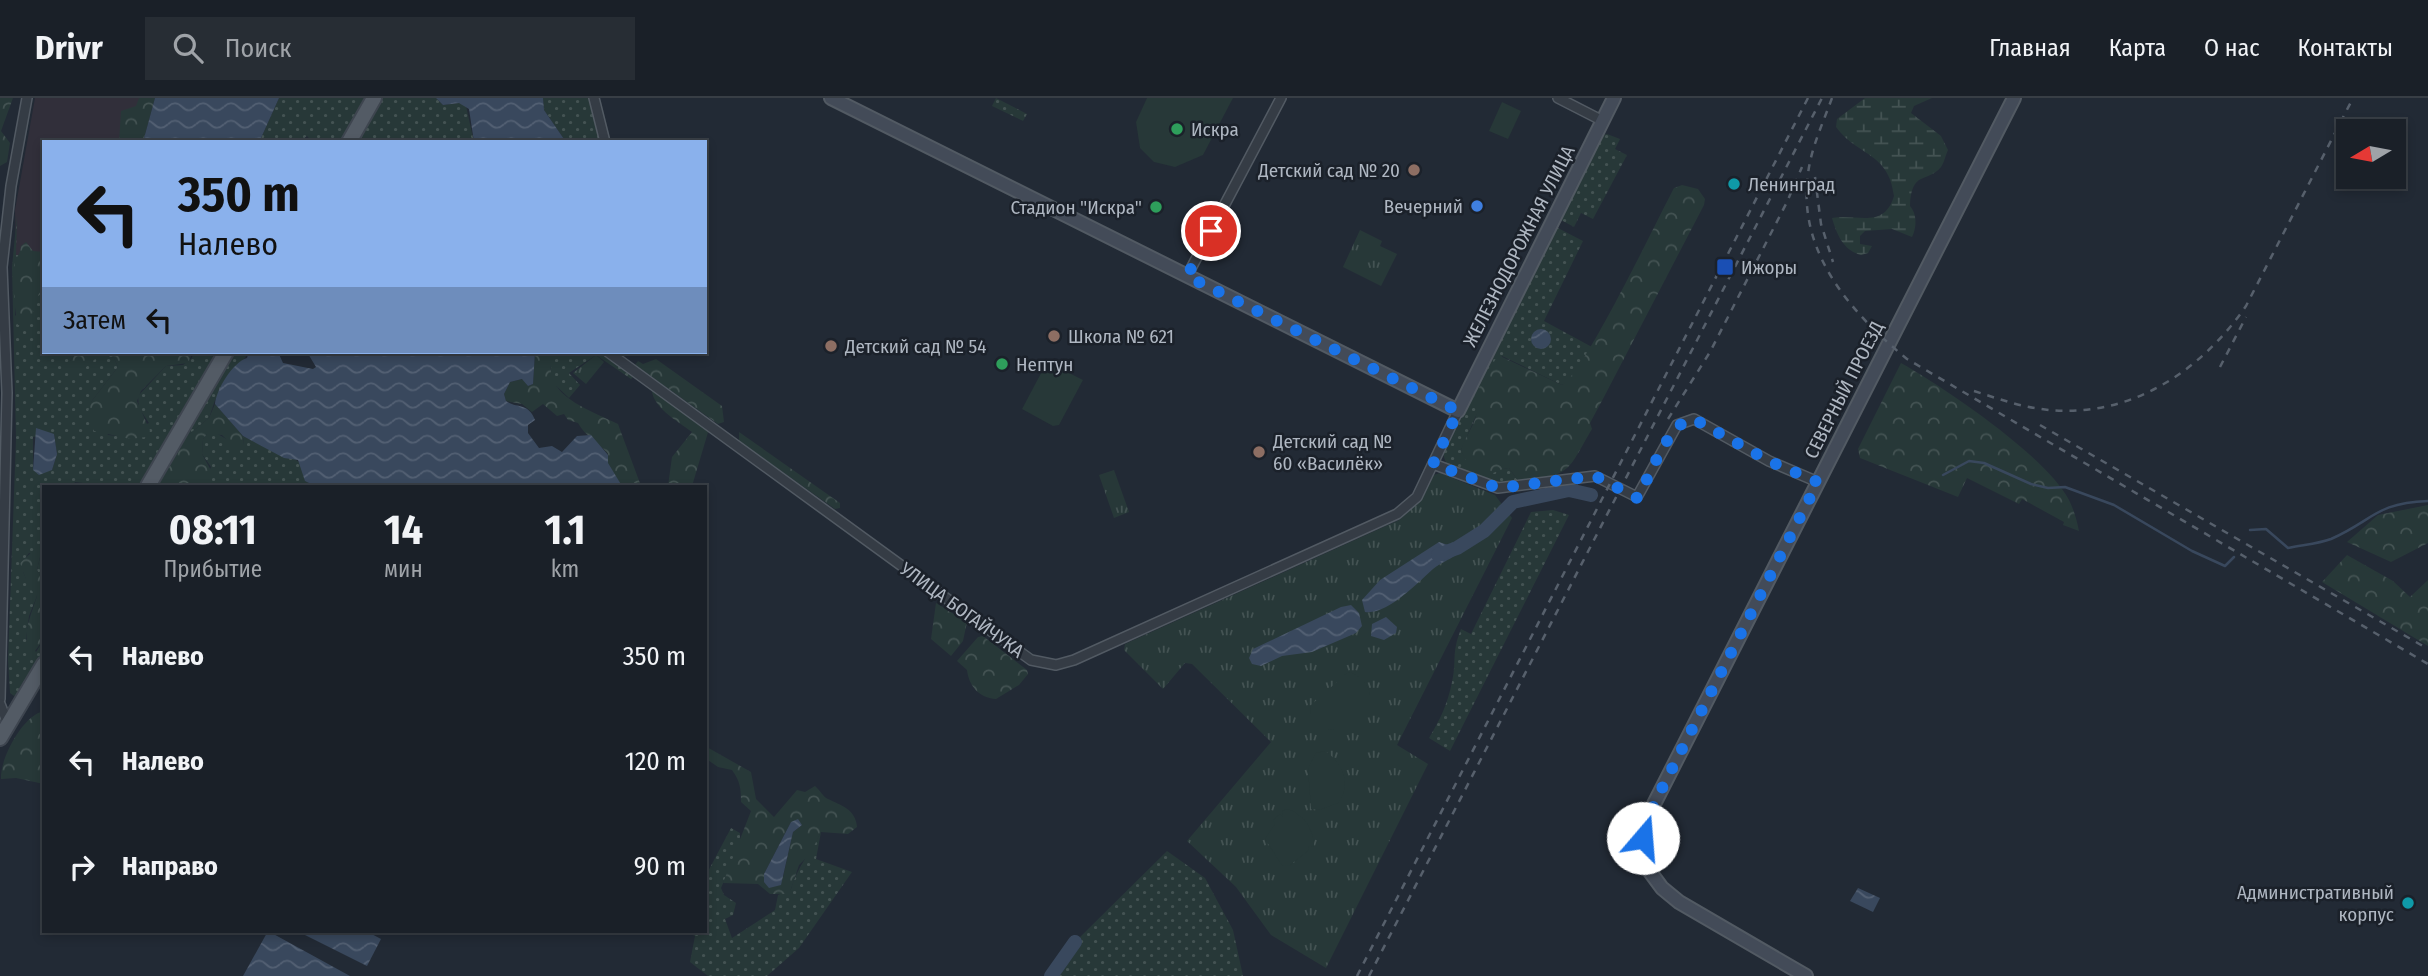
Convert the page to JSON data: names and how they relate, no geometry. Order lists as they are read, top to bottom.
{
  "streets": {
    "street": ["ЖЕЛЕЗНОДОРОЖНАЯ УЛИЦА", "СЕВЕРНЫЙ ПРОЕЗД", "УЛИЦА БОГАЙЧУКА"]
  },
  "crossings": [
    ["ЖЕЛЕЗНОДОРОЖНАЯ УЛИЦА", "УЛИЦА БОГАЙЧУКА"]
  ],
  "places": {
    "other": [
      "Искра",
      "Детский сад № 20",
      "Ленинград",
      "Вечерний",
      "Стадион \"Искра\"",
      "Школа № 621",
      "Детский сад № 54",
      "Нептун",
      "Детский сад № 60 «Василёк»",
      "Административный корпус"
    ],
    "transit": ["Ижоры"]
  },
  "north": "left",
  "page": {
    "header": "Drivr",
    "search": "Поиск",
    "nav": [
      "Главная",
      "Карта",
      "О нас",
      "Контакты"
    ],
    "turn": ["350 m", "Налево"],
    "then": "Затем",
    "eta": [
      "08:11",
      "Прибытие",
      "14",
      "мин",
      "1.1",
      "km"
    ],
    "list": [
      {
        "name": "Налево",
        "value": "350 m"
      },
      {
        "name": "Налево",
        "value": "120 m"
      },
      {
        "name": "Направо",
        "value": "90 m"
      }
    ]
  }
}
